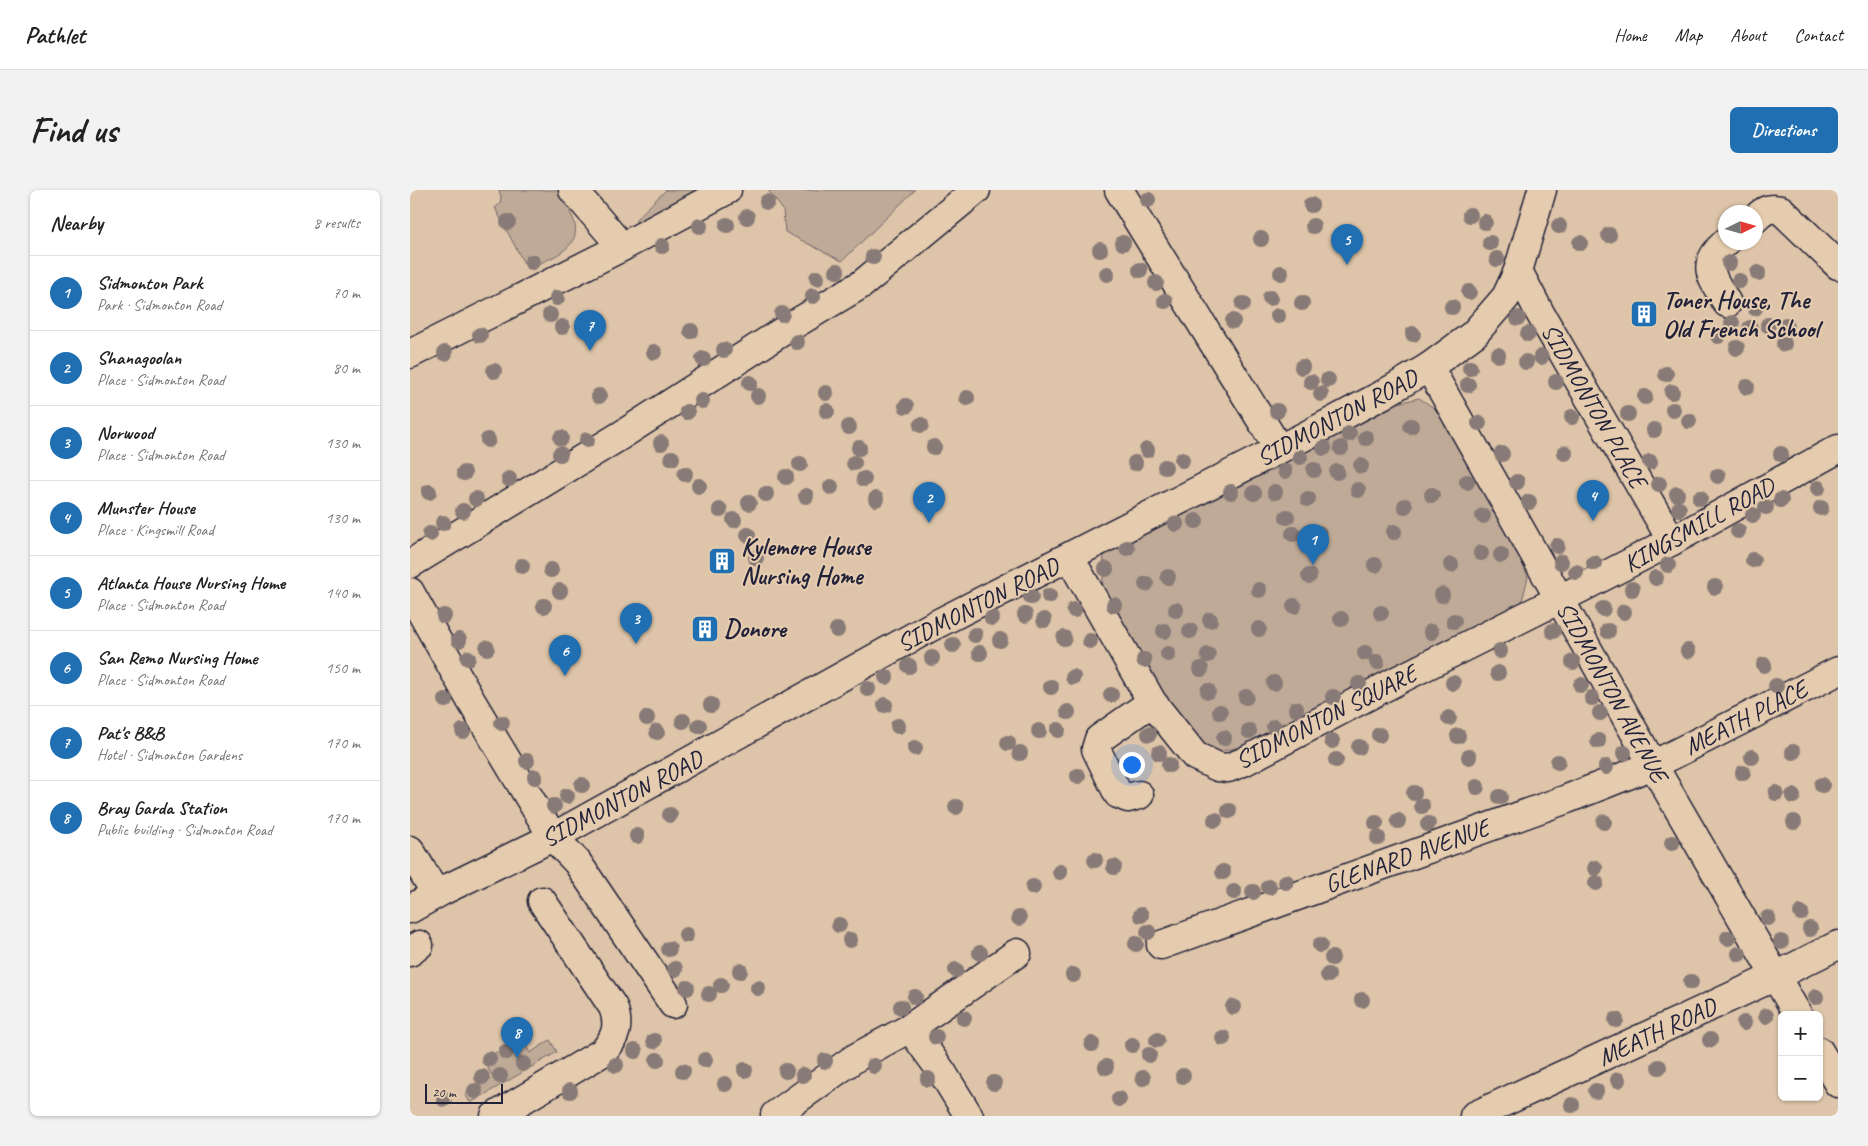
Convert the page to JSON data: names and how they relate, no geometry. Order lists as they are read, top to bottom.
{
  "streets": {
    "street": [
      "SIDMONTON PLACE",
      "SIDMONTON ROAD",
      "KINGSMILL ROAD",
      "SIDMONTON AVENUE",
      "SIDMONTON SQUARE",
      "MEATH PLACE",
      "GLENARD AVENUE",
      "MEATH ROAD"
    ]
  },
  "crossings": [
    ["SIDMONTON PLACE", "SIDMONTON ROAD"],
    ["SIDMONTON PLACE", "KINGSMILL ROAD"],
    ["SIDMONTON ROAD", "SIDMONTON AVENUE"],
    ["SIDMONTON ROAD", "SIDMONTON SQUARE"],
    ["KINGSMILL ROAD", "SIDMONTON AVENUE"],
    ["KINGSMILL ROAD", "SIDMONTON SQUARE"],
    ["SIDMONTON AVENUE", "SIDMONTON SQUARE"],
    ["SIDMONTON AVENUE", "MEATH PLACE"],
    ["SIDMONTON AVENUE", "GLENARD AVENUE"],
    ["SIDMONTON AVENUE", "MEATH ROAD"],
    ["MEATH PLACE", "GLENARD AVENUE"]
  ],
  "places": {
    "building": ["Toner House, The Old French School", "Kylemore House Nursing Home", "Donore"]
  },
  "scale_bar": "20 m",
  "north": "right",
  "page": {
    "header": "Pathlet",
    "nav": [
      "Home",
      "Map",
      "About",
      "Contact"
    ],
    "buttons": "Directions",
    "title": "Find us",
    "heading": ["Nearby", "8 results"],
    "pins": [
      "5",
      "7",
      "4",
      "2",
      "1",
      "3",
      "6",
      "8"
    ],
    "list": [
      {
        "mark": "1",
        "name": "Sidmonton Park",
        "note": "Park · Sidmonton Road",
        "value": "70 m"
      },
      {
        "mark": "2",
        "name": "Shanagoolan",
        "note": "Place · Sidmonton Road",
        "value": "80 m"
      },
      {
        "mark": "3",
        "name": "Norwood",
        "note": "Place · Sidmonton Road",
        "value": "130 m"
      },
      {
        "mark": "4",
        "name": "Munster House",
        "note": "Place · Kingsmill Road",
        "value": "130 m"
      },
      {
        "mark": "5",
        "name": "Atlanta House Nursing Home",
        "note": "Place · Sidmonton Road",
        "value": "140 m"
      },
      {
        "mark": "6",
        "name": "San Remo Nursing Home",
        "note": "Place · Sidmonton Road",
        "value": "150 m"
      },
      {
        "mark": "7",
        "name": "Pat's B&B",
        "note": "Hotel · Sidmonton Gardens",
        "value": "170 m"
      },
      {
        "mark": "8",
        "name": "Bray Garda Station",
        "note": "Public building · Sidmonton Road",
        "value": "170 m"
      }
    ],
    "map_buttons": ["+", "−"],
    "scale": "20 m"
  }
}
